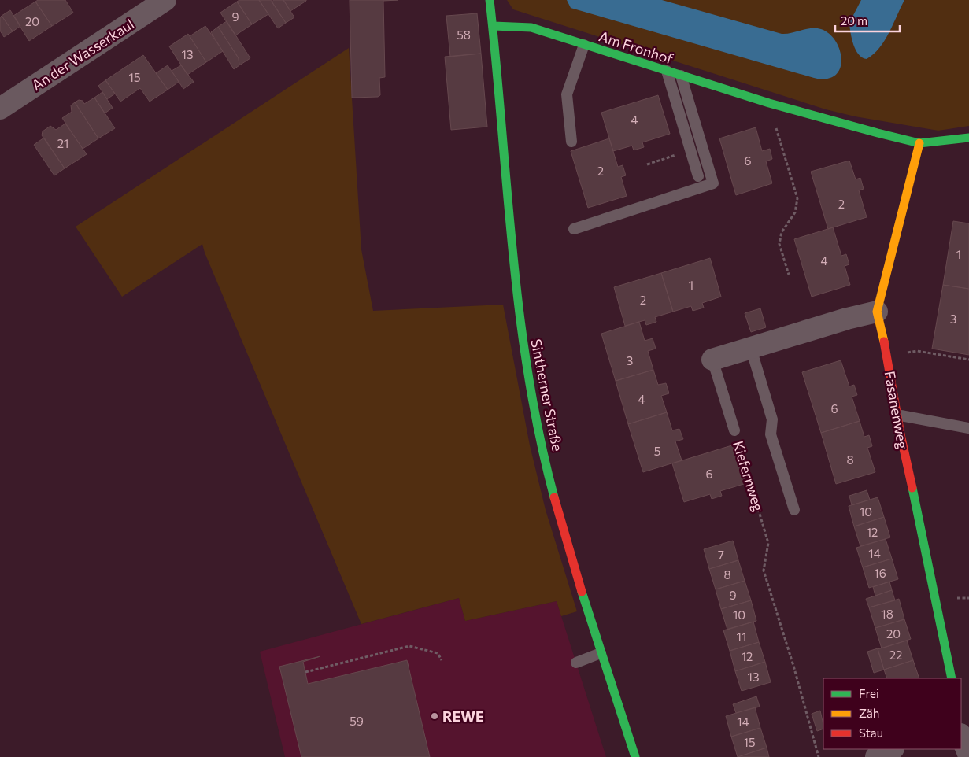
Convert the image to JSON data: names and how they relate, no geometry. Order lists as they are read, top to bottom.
{
  "streets": {
    "street": [
      "Am Fronhof",
      "An der Wasserkaul",
      "Sintherner Straße",
      "Fasanenweg",
      "Kiefernweg"
    ]
  },
  "crossings": [
    ["Am Fronhof", "Sintherner Straße"],
    ["Am Fronhof", "Fasanenweg"],
    ["Fasanenweg", "Kiefernweg"]
  ],
  "places": ["REWE"],
  "house_numbers": [
    "9",
    "20",
    "58",
    "13",
    "15",
    "4",
    "21",
    "6",
    "2",
    "2",
    "1",
    "4",
    "1",
    "2",
    "3",
    "3",
    "4",
    "6",
    "5",
    "8",
    "6",
    "10",
    "12",
    "14",
    "7",
    "16",
    "8",
    "9",
    "18",
    "10",
    "20",
    "11",
    "22",
    "12",
    "13",
    "59",
    "14",
    "15"
  ],
  "legend": ["Frei", "Zäh", "Stau"],
  "scale_bar": "20 m"
}
